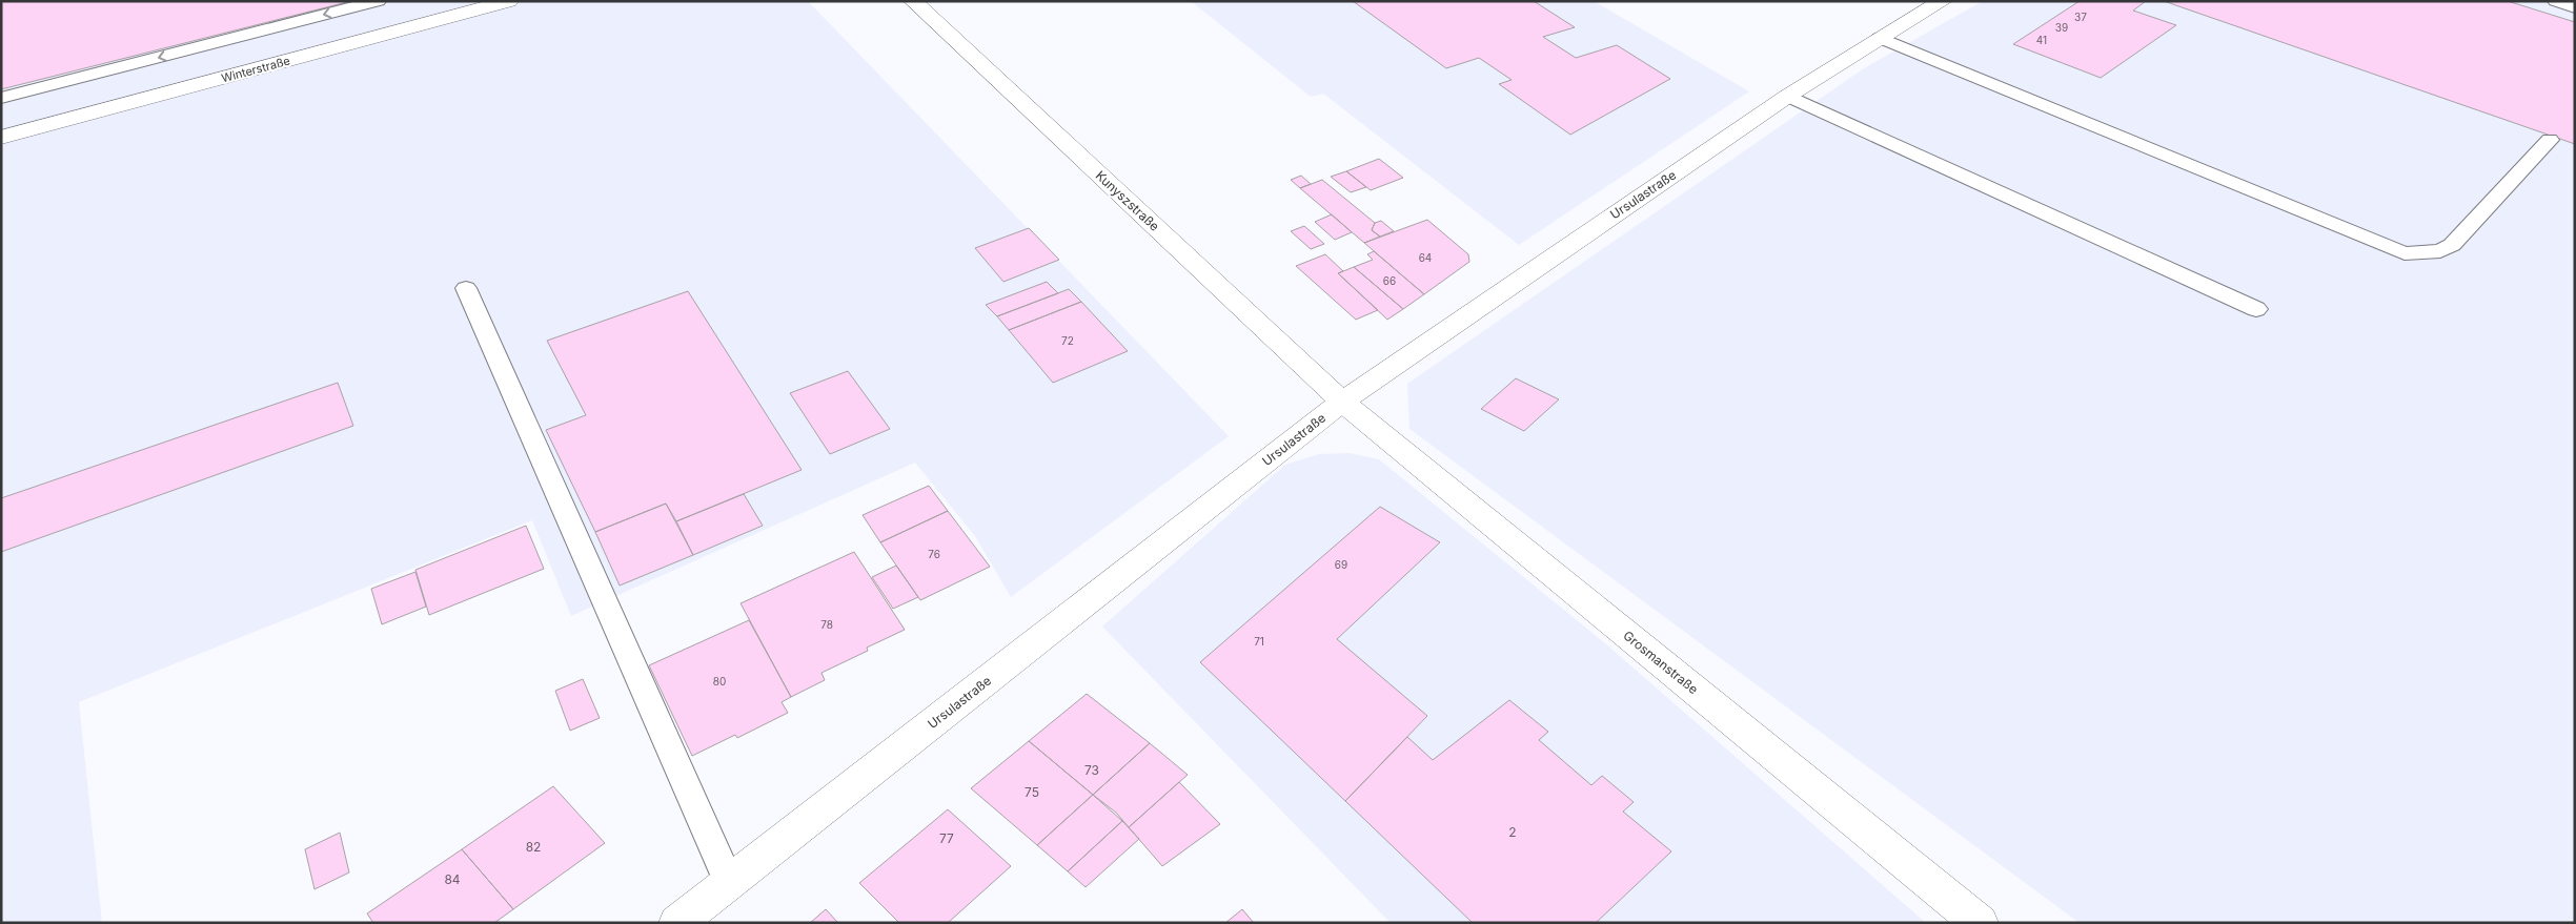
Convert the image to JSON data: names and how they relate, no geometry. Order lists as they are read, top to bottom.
{
  "streets": {
    "street": [
      "Winterstraße",
      "Ursulastraße",
      "Kunyszstraße",
      "Grosmanstraße"
    ]
  },
  "crossings": [
    ["Ursulastraße", "Kunyszstraße"],
    ["Ursulastraße", "Grosmanstraße"],
    ["Kunyszstraße", "Grosmanstraße"]
  ],
  "house_numbers": [
    "37",
    "39",
    "41",
    "64",
    "66",
    "72",
    "76",
    "69",
    "78",
    "71",
    "80",
    "73",
    "75",
    "2",
    "77",
    "82",
    "84"
  ]
}
